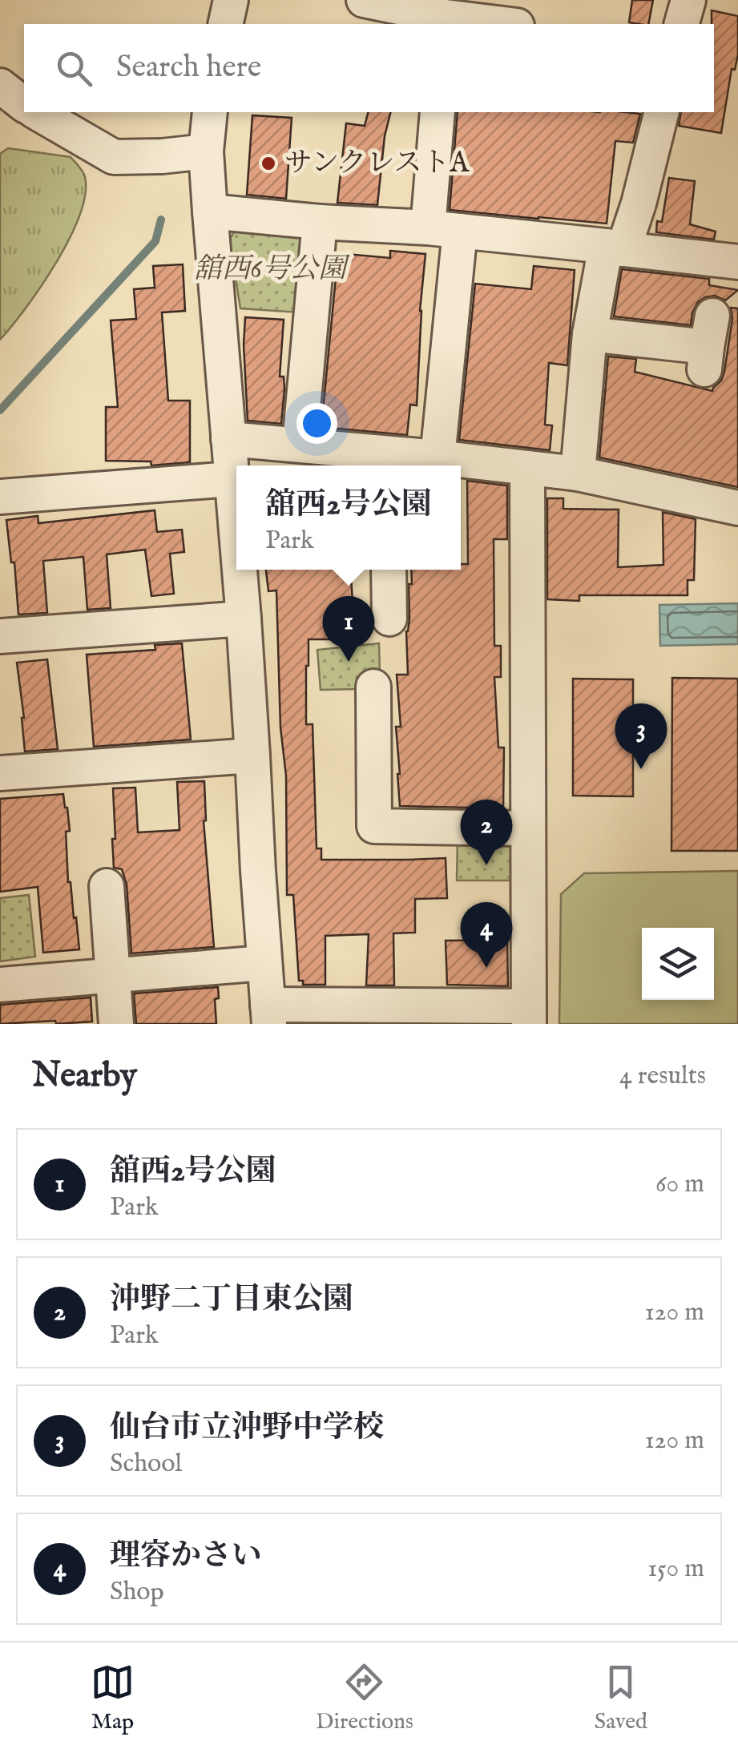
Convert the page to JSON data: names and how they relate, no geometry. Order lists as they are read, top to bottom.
{
  "parks": ["舘西6号公園"],
  "places": ["サンクレストA"],
  "page": {
    "search": "Search here",
    "popup": ["舘西2号公園", "Park"],
    "pins": [
      "1",
      "3",
      "2",
      "4"
    ],
    "heading": ["Nearby", "4 results"],
    "list": [
      {
        "mark": "1",
        "name": "舘西2号公園",
        "note": "Park",
        "value": "60 m"
      },
      {
        "mark": "2",
        "name": "沖野二丁目東公園",
        "note": "Park",
        "value": "120 m"
      },
      {
        "mark": "3",
        "name": "仙台市立沖野中学校",
        "note": "School",
        "value": "120 m"
      },
      {
        "mark": "4",
        "name": "理容かさい",
        "note": "Shop",
        "value": "150 m"
      }
    ],
    "nav": ["Map", "Directions", "Saved"]
  }
}
